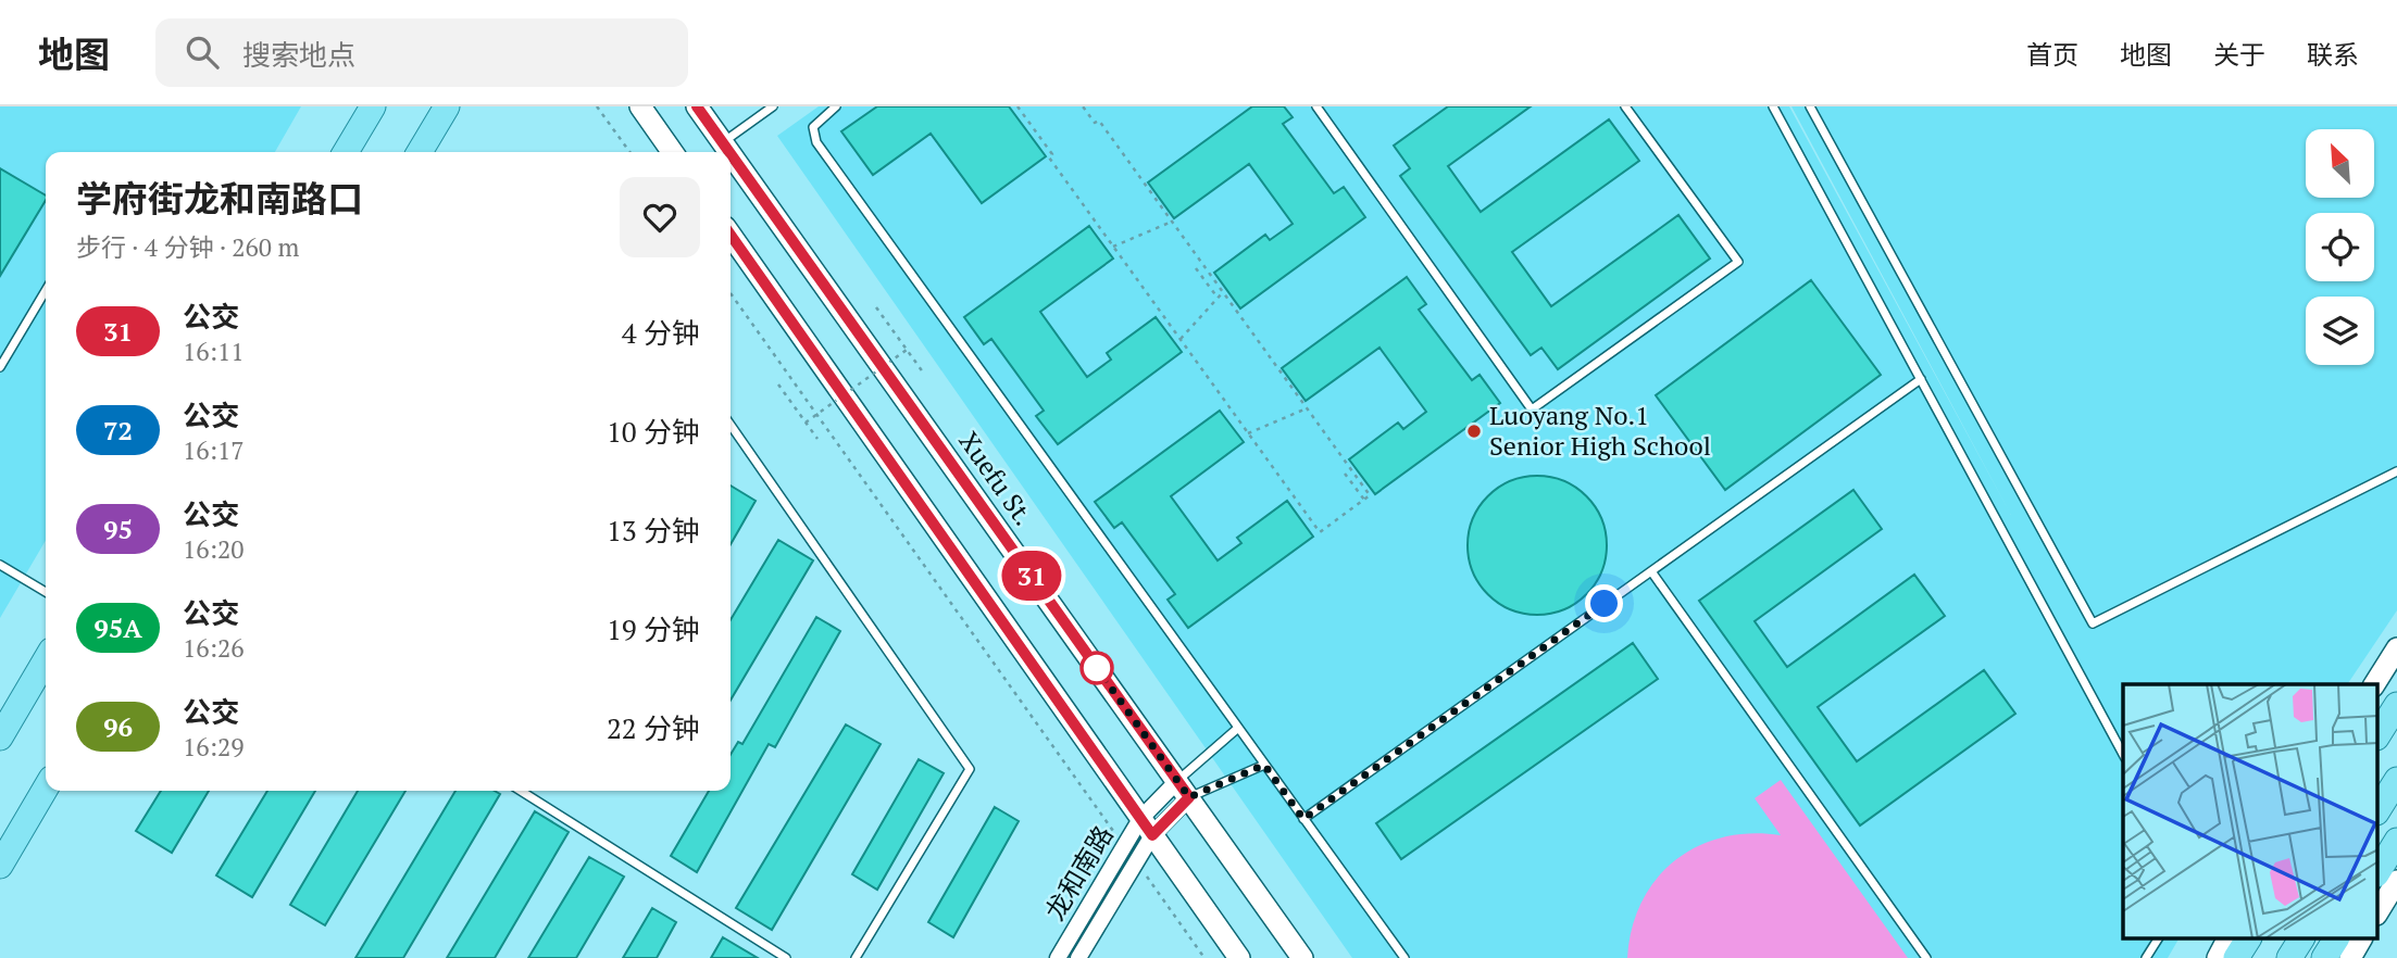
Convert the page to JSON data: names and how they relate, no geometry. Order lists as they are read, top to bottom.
{
  "streets": {
    "main road": ["Xuefu St."],
    "street": ["龙和南路"]
  },
  "crossings": [
    ["Xuefu St.", "龙和南路"]
  ],
  "places": ["Luoyang No.1 Senior High School"],
  "lines": ["bus line 31"],
  "north": "top left",
  "page": {
    "header": "地图",
    "search": "搜索地点",
    "nav": [
      "首页",
      "地图",
      "关于",
      "联系"
    ],
    "on_map": "31",
    "heading": ["学府街龙和南路口", "步行 · 4 分钟 · 260 m"],
    "list": [
      {
        "mark": "31",
        "name": "公交",
        "note": "16:11",
        "value": "4 分钟"
      },
      {
        "mark": "72",
        "name": "公交",
        "note": "16:17",
        "value": "10 分钟"
      },
      {
        "mark": "95",
        "name": "公交",
        "note": "16:20",
        "value": "13 分钟"
      },
      {
        "mark": "95A",
        "name": "公交",
        "note": "16:26",
        "value": "19 分钟"
      },
      {
        "mark": "96",
        "name": "公交",
        "note": "16:29",
        "value": "22 分钟"
      }
    ]
  }
}
